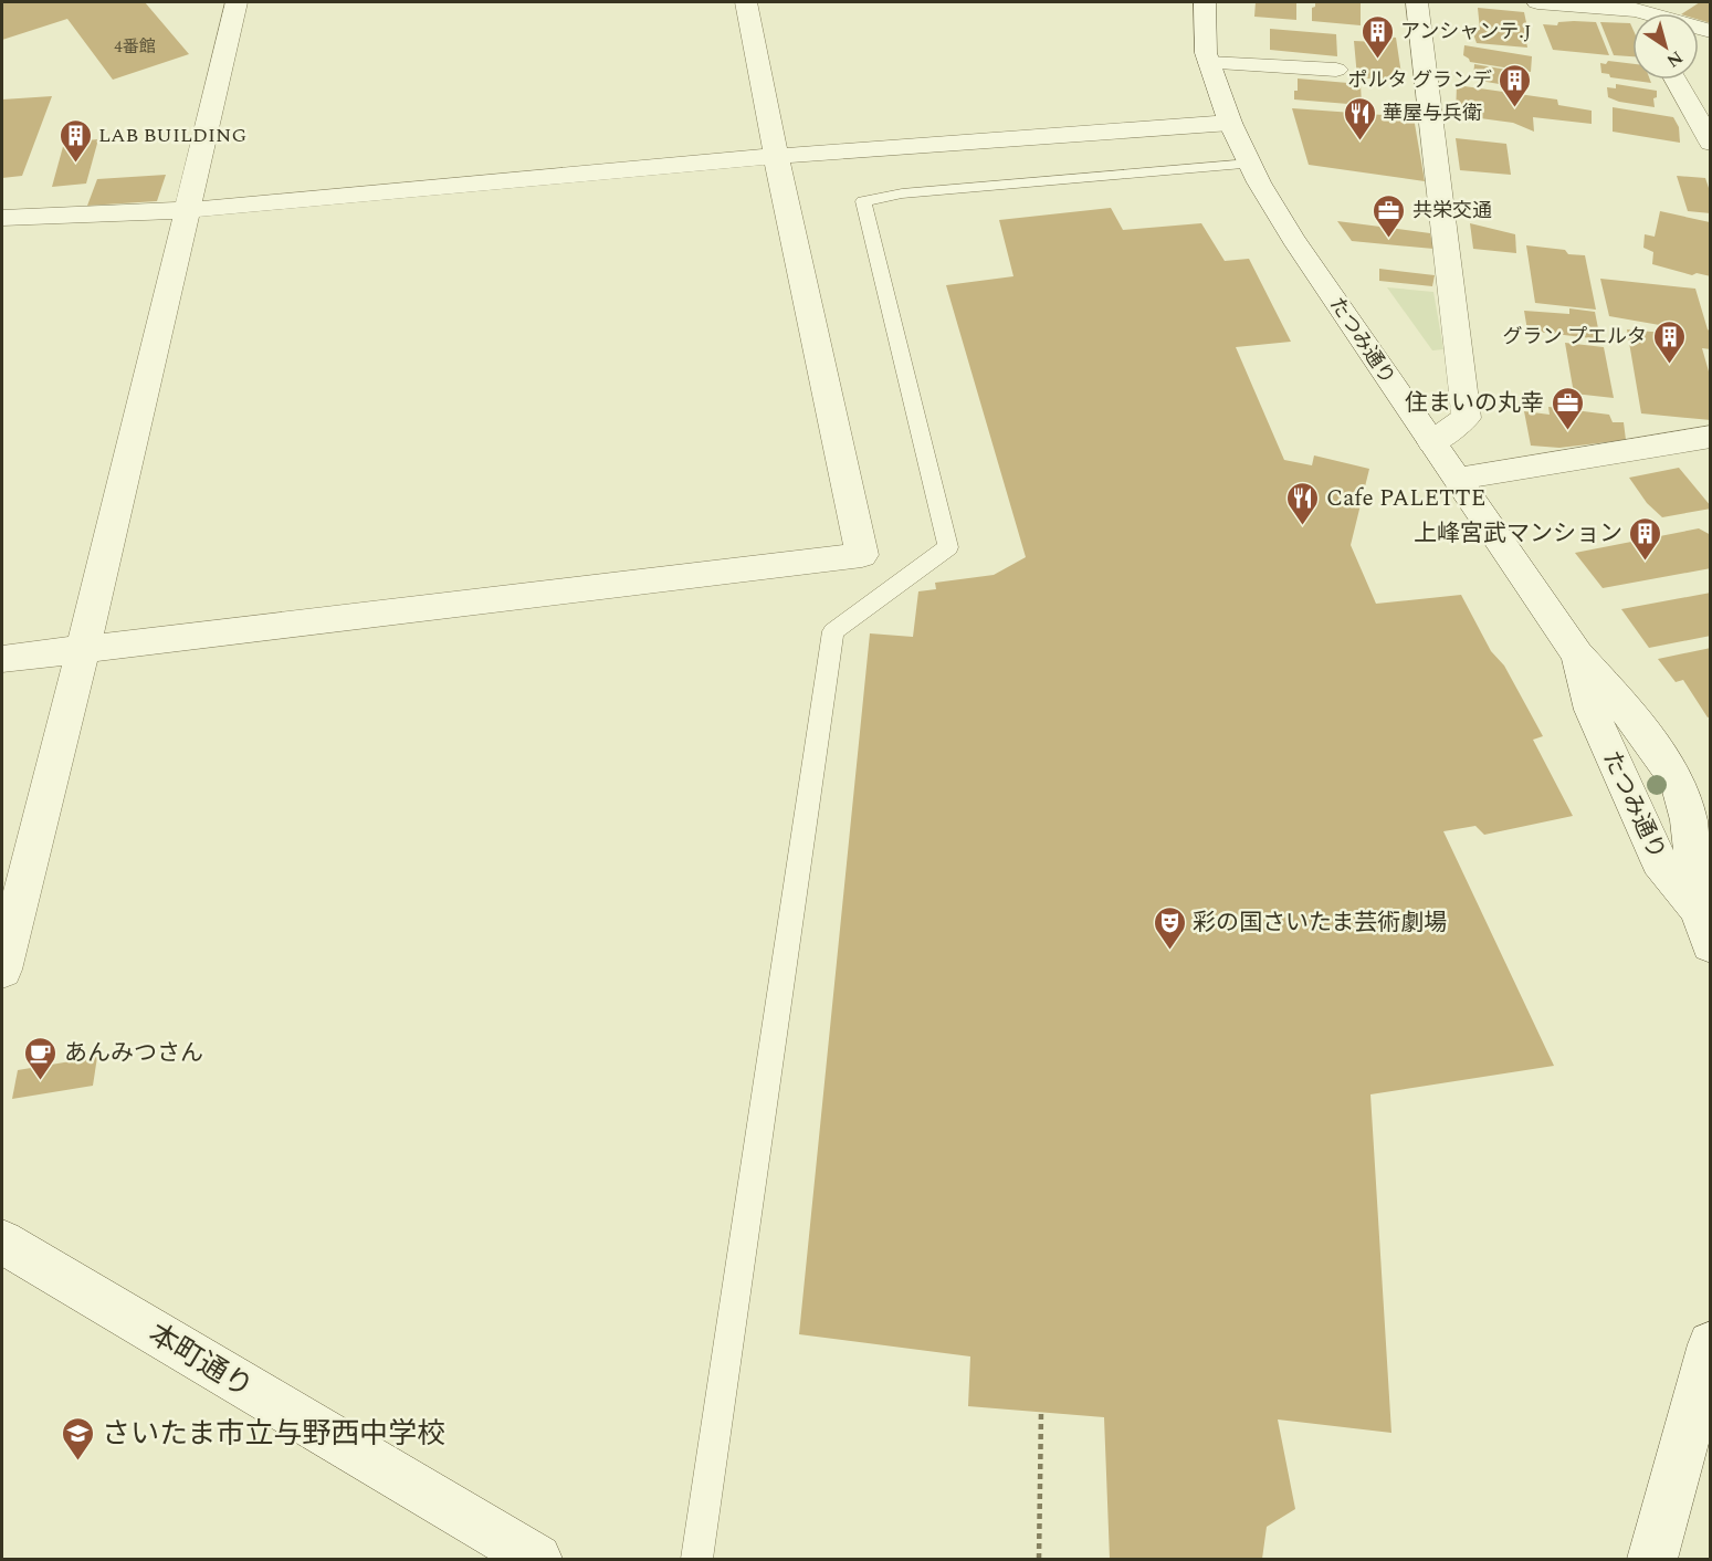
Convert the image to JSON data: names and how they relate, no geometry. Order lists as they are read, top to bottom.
{
  "streets": {
    "street": ["たつみ通り", "本町通り"]
  },
  "places": {
    "building": [
      "アンシャンテ.J",
      "ポルタ グランデ",
      "LAB BUILDING",
      "グラン プエルタ",
      "上峰宮武マンション"
    ],
    "restaurant": ["華屋与兵衛", "Cafe PALETTE"],
    "office": ["共栄交通", "住まいの丸幸"],
    "theatre": ["彩の国さいたま芸術劇場"],
    "cafe": ["あんみつさん"],
    "school or university": ["さいたま市立与野西中学校"]
  },
  "house_numbers": ["4番館"],
  "north": "bottom right"
}
